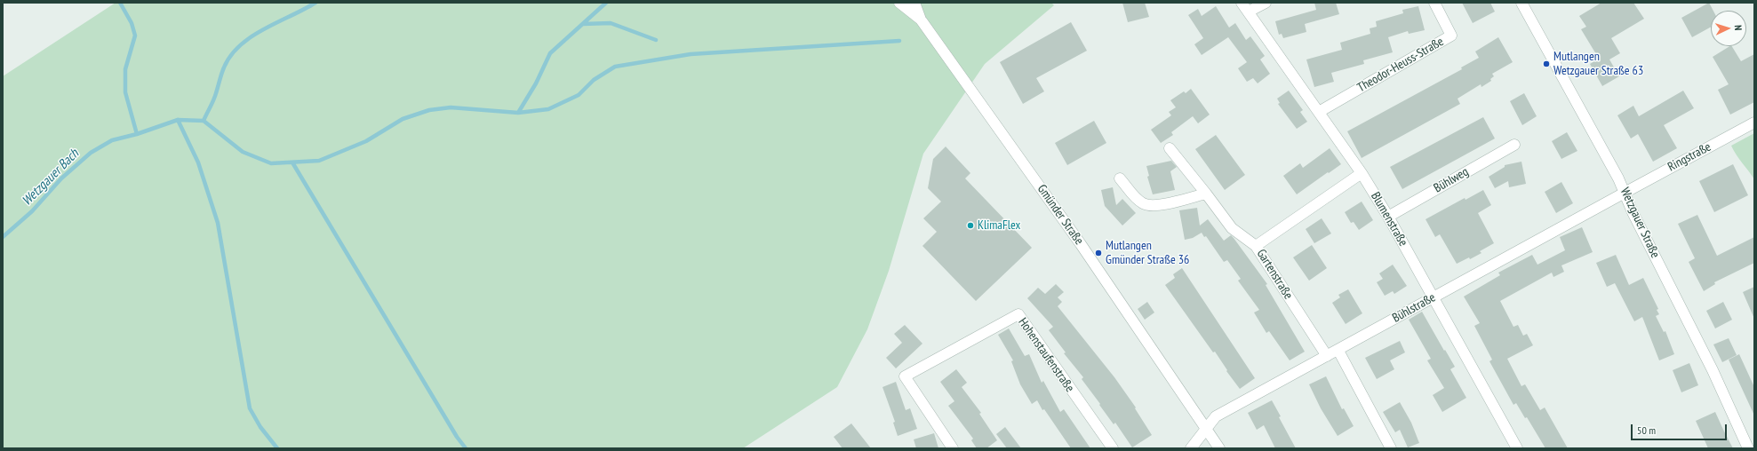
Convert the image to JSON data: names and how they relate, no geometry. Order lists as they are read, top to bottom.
{
  "streets": {
    "street": [
      "Theodor-Heuss-Straße",
      "Ringstraße",
      "Bühlweg",
      "Gmünder Straße",
      "Blumenstraße",
      "Wetzgauer Straße",
      "Gartenstraße",
      "Bühlstraße",
      "Hohenstaufenstraße"
    ]
  },
  "crossings": [
    ["Theodor-Heuss-Straße", "Blumenstraße"],
    ["Ringstraße", "Wetzgauer Straße"],
    ["Ringstraße", "Bühlstraße"],
    ["Bühlweg", "Blumenstraße"],
    ["Gmünder Straße", "Bühlstraße"],
    ["Blumenstraße", "Gartenstraße"],
    ["Blumenstraße", "Bühlstraße"],
    ["Wetzgauer Straße", "Bühlstraße"],
    ["Gartenstraße", "Bühlstraße"]
  ],
  "water": ["Wetzgauer Bach"],
  "places": ["Mutlangen Wetzgauer Straße 63", "KlimaFlex", "Mutlangen Gmünder Straße 36"],
  "scale_bar": "50 m",
  "north": "right"
}
